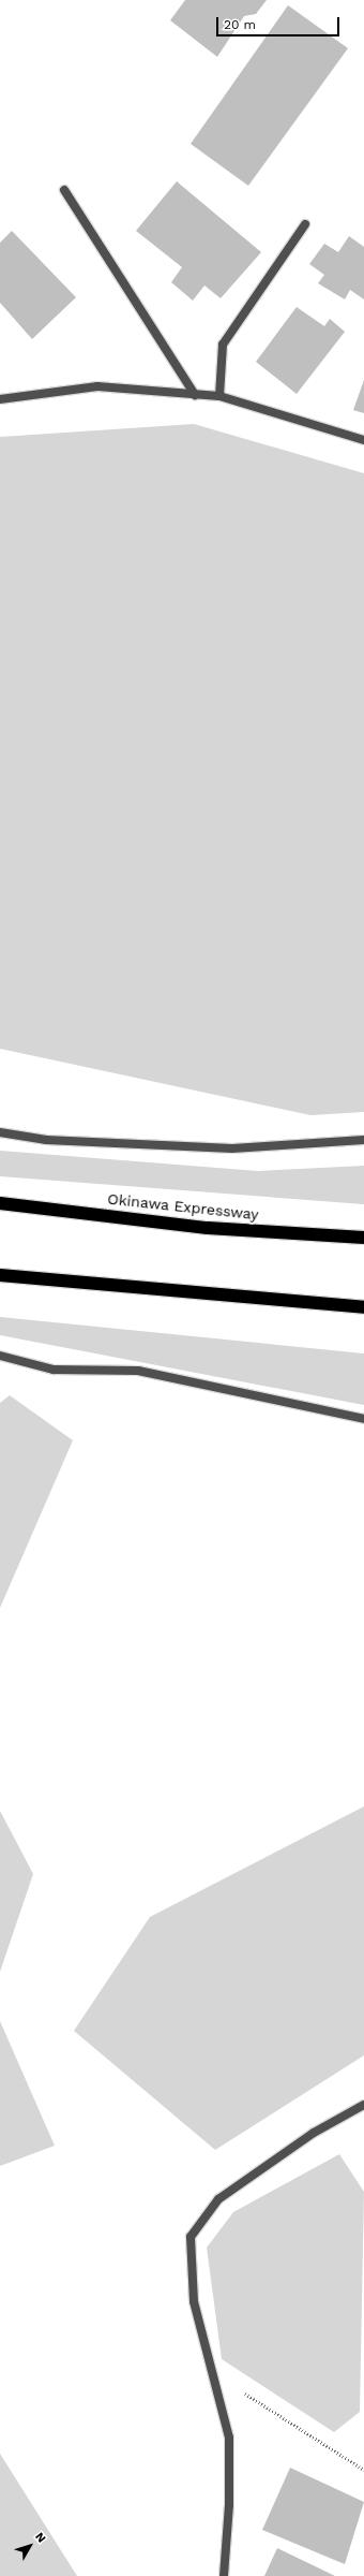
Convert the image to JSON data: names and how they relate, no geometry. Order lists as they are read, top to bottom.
{
  "streets": {
    "highway": ["Okinawa Expressway"]
  },
  "scale_bar": "20 m",
  "north": "top right"
}
